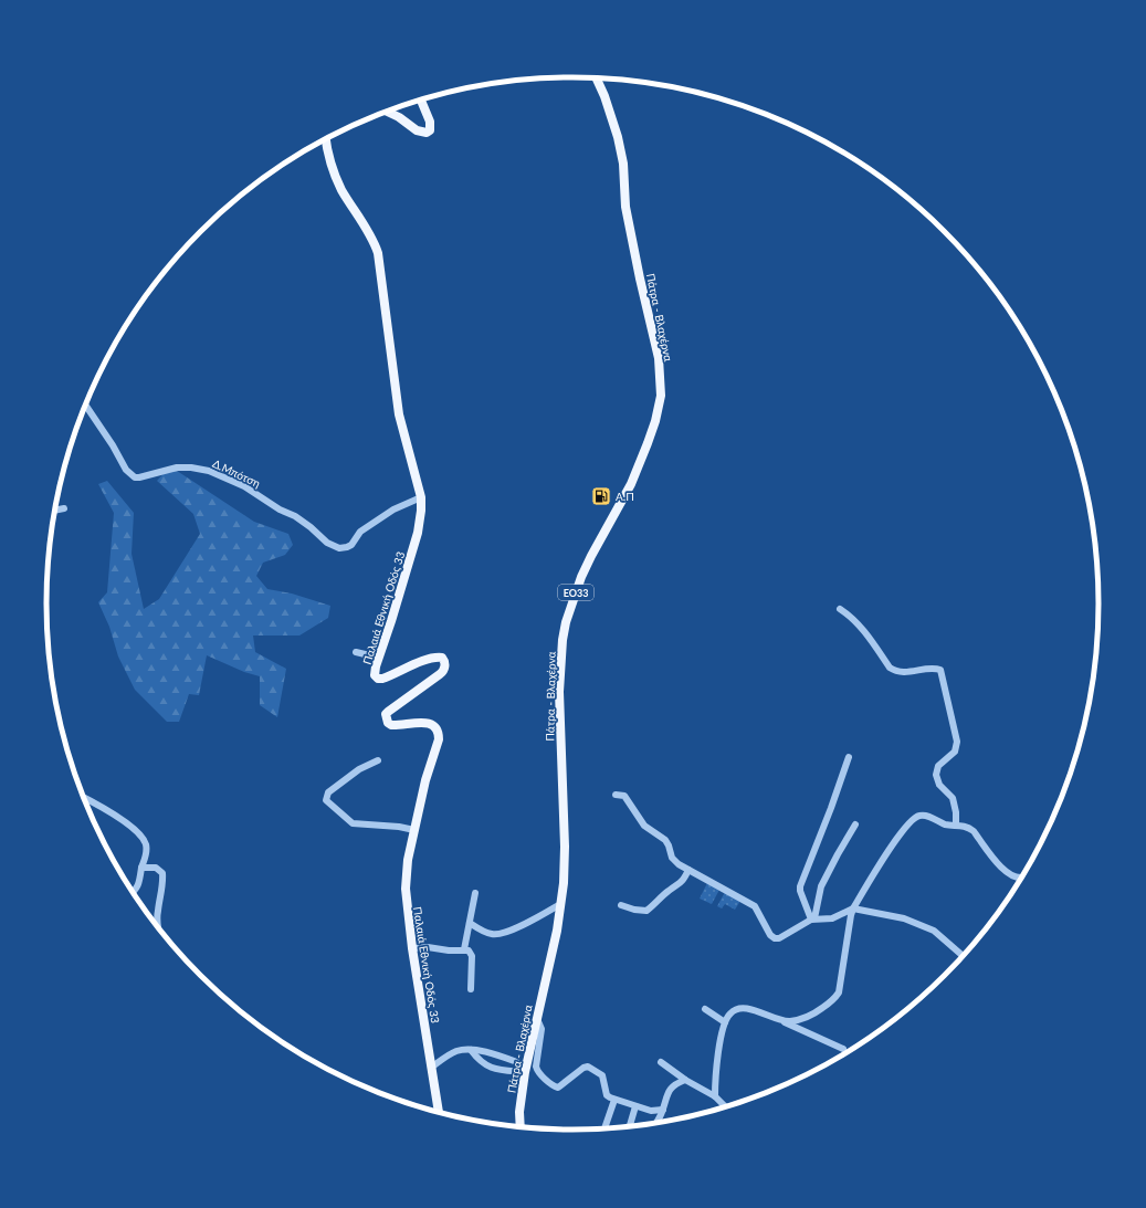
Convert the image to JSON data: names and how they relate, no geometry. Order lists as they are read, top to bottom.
{
  "streets": {
    "main road": ["Πάτρα - Βλαχέρνα", "ΕΟ33", "Παλαιά Εθνική Οδός 33"],
    "street": ["Δ.Μπότση"]
  },
  "crossings": [
    ["Δ.Μπότση", "Παλαιά Εθνική Οδός 33"]
  ],
  "places": {
    "fuel station": ["Α.Π"]
  }
}
